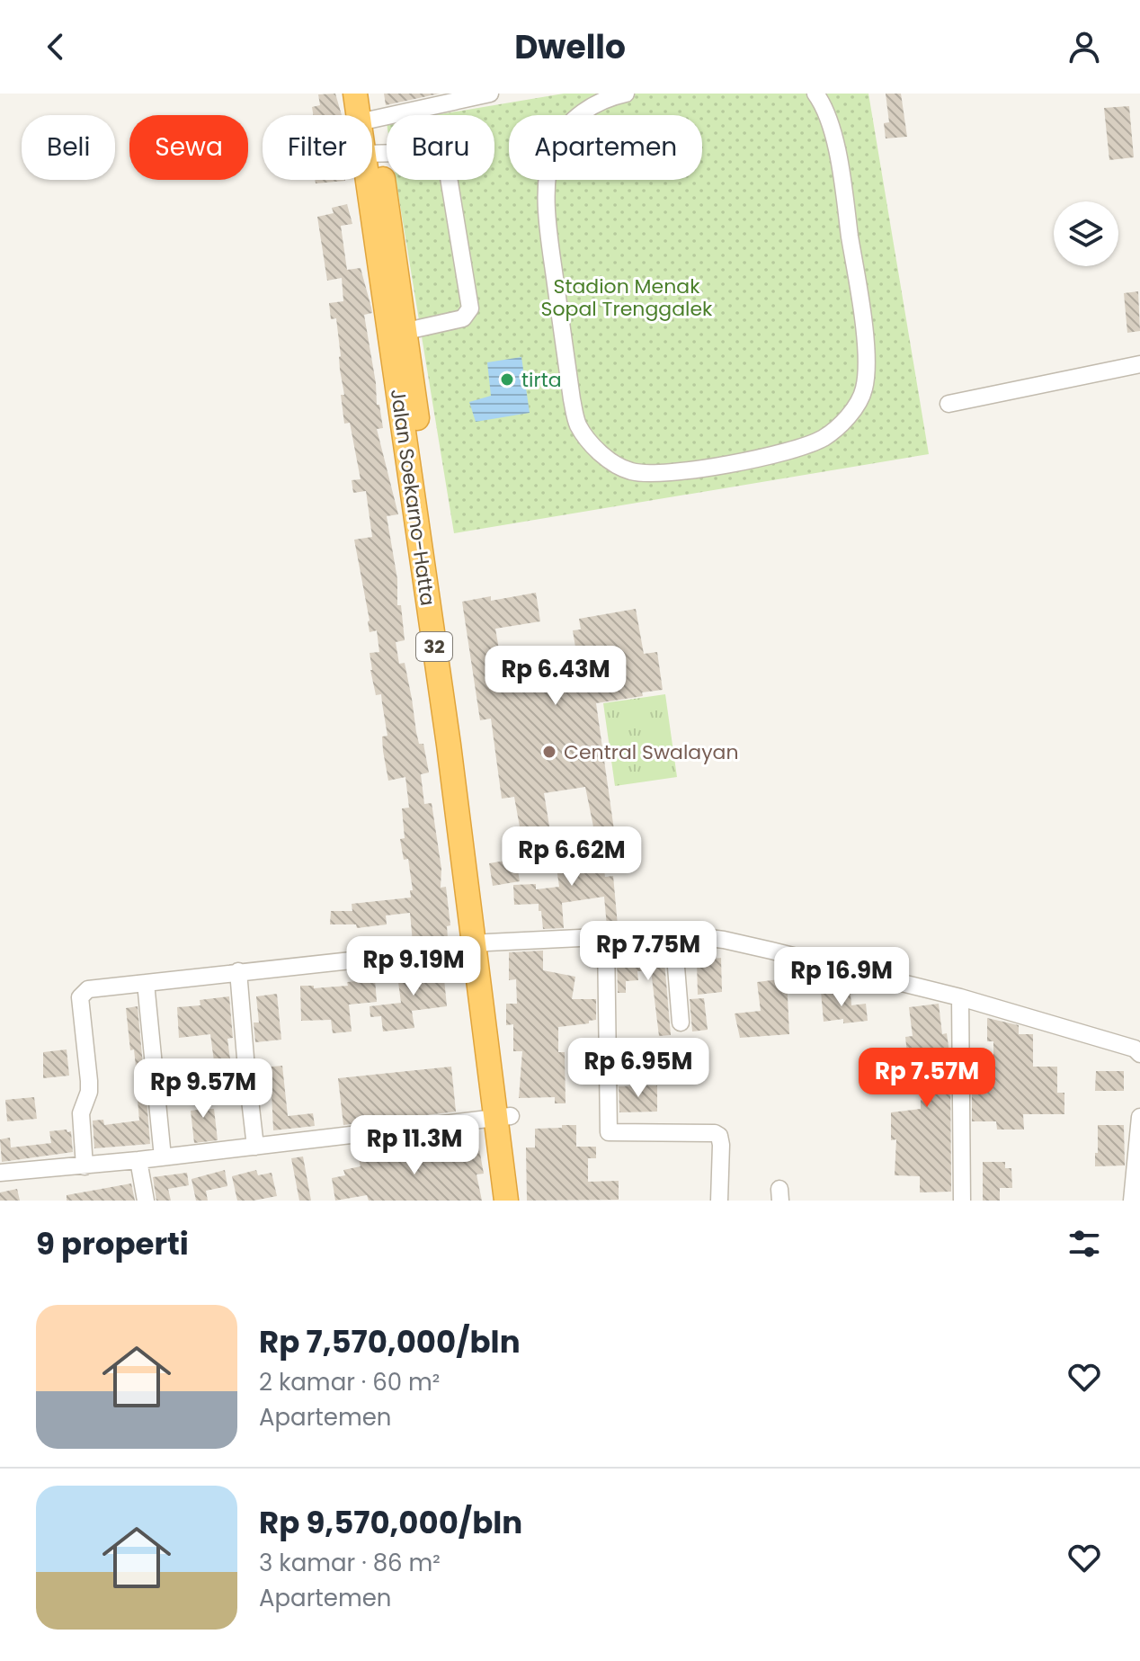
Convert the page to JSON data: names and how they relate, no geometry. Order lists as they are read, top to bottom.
{
  "streets": {
    "highway": ["Jalan Soekarno-Hatta", "32"]
  },
  "parks": ["Stadion Menak Sopal Trenggalek"],
  "places": ["tirta", "Central Swalayan"],
  "page": {
    "header": "Dwello",
    "chip": [
      "Beli",
      "Sewa",
      "Filter",
      "Baru",
      "Apartemen"
    ],
    "price": [
      "Rp 6.43M",
      "Rp 6.62M",
      "Rp 7.75M",
      "Rp 9.19M",
      "Rp 16.9M",
      "Rp 6.95M",
      "Rp 7.57M",
      "Rp 9.57M",
      "Rp 11.3M"
    ],
    "heading": "9 properti",
    "list": [
      {
        "name": "Rp 7,570,000/bln",
        "note": "2 kamar · 60 m² · Apartemen"
      },
      {
        "name": "Rp 9,570,000/bln",
        "note": "3 kamar · 86 m² · Apartemen"
      }
    ]
  }
}
